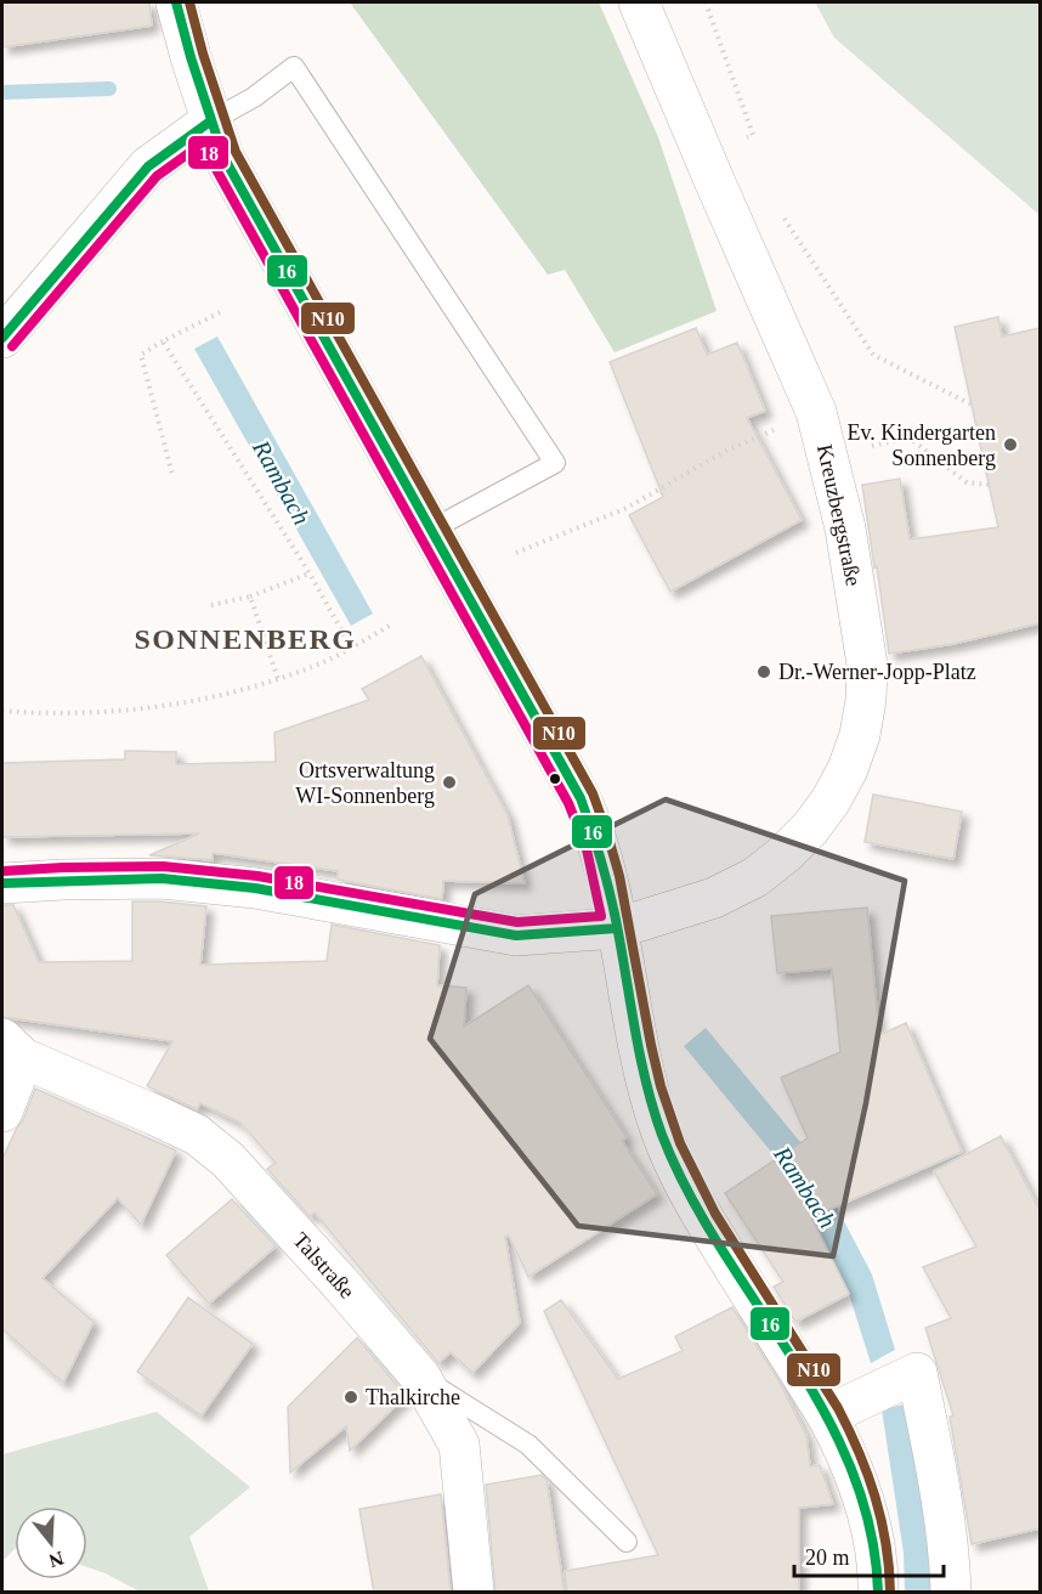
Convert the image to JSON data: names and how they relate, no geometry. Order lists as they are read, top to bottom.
{
  "streets": {
    "street": ["Kreuzbergstraße", "Talstraße"]
  },
  "districts": ["SONNENBERG"],
  "water": ["Rambach"],
  "places": [
    "Ev. Kindergarten Sonnenberg",
    "Dr.-Werner-Jopp-Platz",
    "Ortsverwaltung WI-Sonnenberg",
    "Thalkirche"
  ],
  "lines": ["transit line 16", "transit line N10", "transit line 18"],
  "scale_bar": "20 m",
  "north": "bottom"
}
